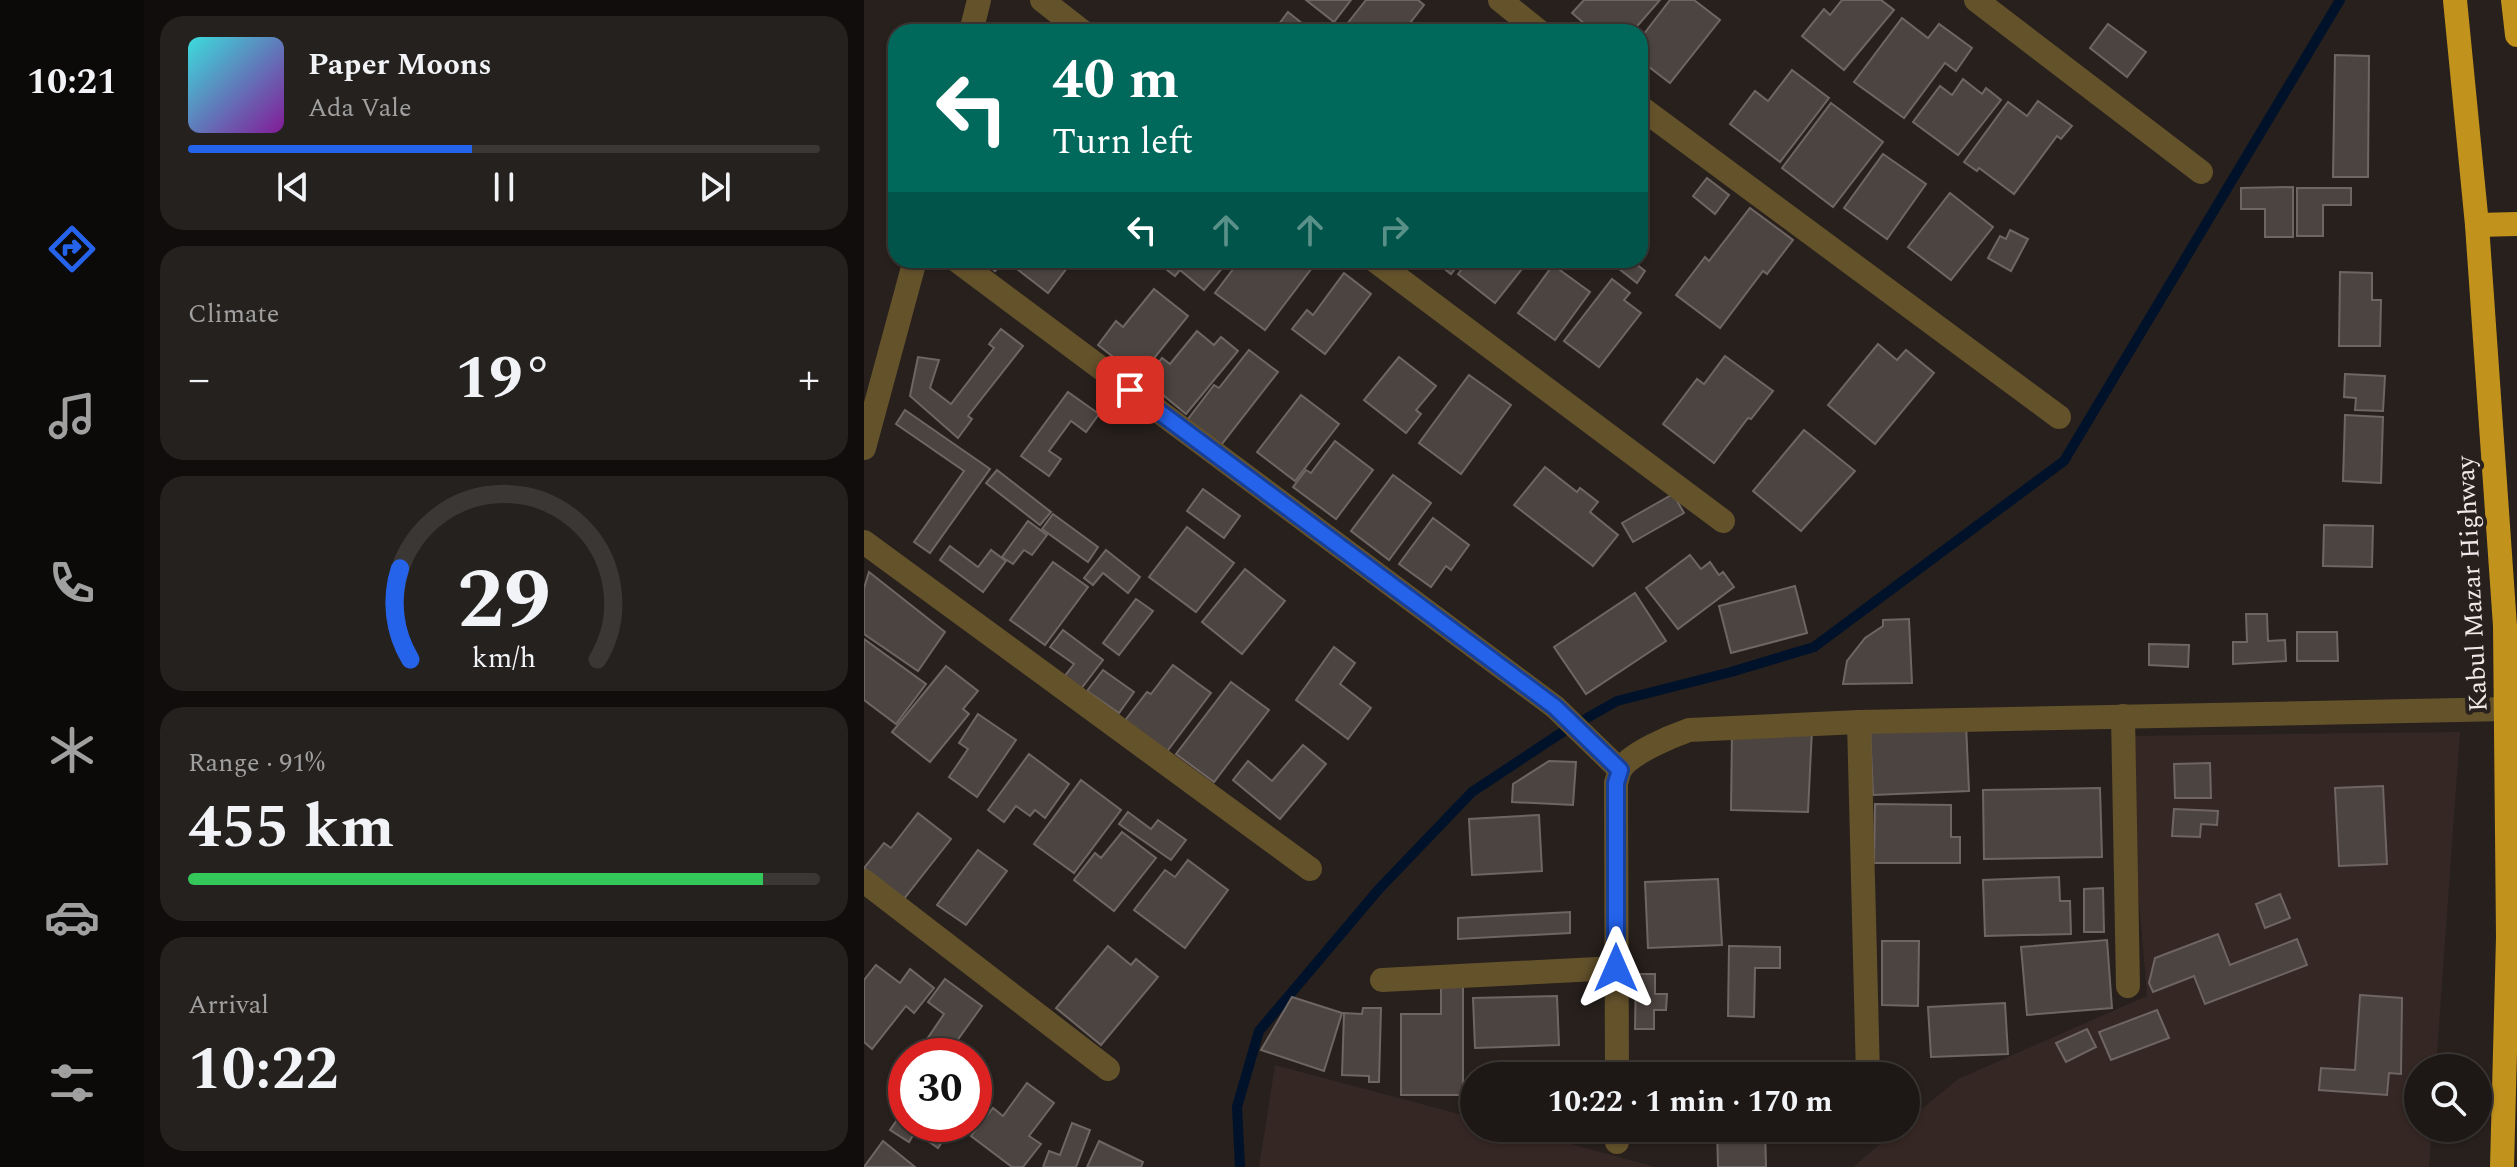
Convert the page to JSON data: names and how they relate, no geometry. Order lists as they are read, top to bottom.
{
  "streets": {
    "highway": ["Kabul Mazar Highway"]
  },
  "page": {
    "tabs": "10:21",
    "turn": ["40 m", "Turn left"],
    "song": ["Paper Moons", "Ada Vale"],
    "tile": [
      "Climate",
      ["Range · 91%", "455 km"],
      ["Arrival", "10:22"]
    ],
    "heat": ["−", "19°", "+"],
    "limit": "30",
    "trip": "10:22 · 1 min · 170 m",
    "gauge": ["29", "km/h"]
  }
}
